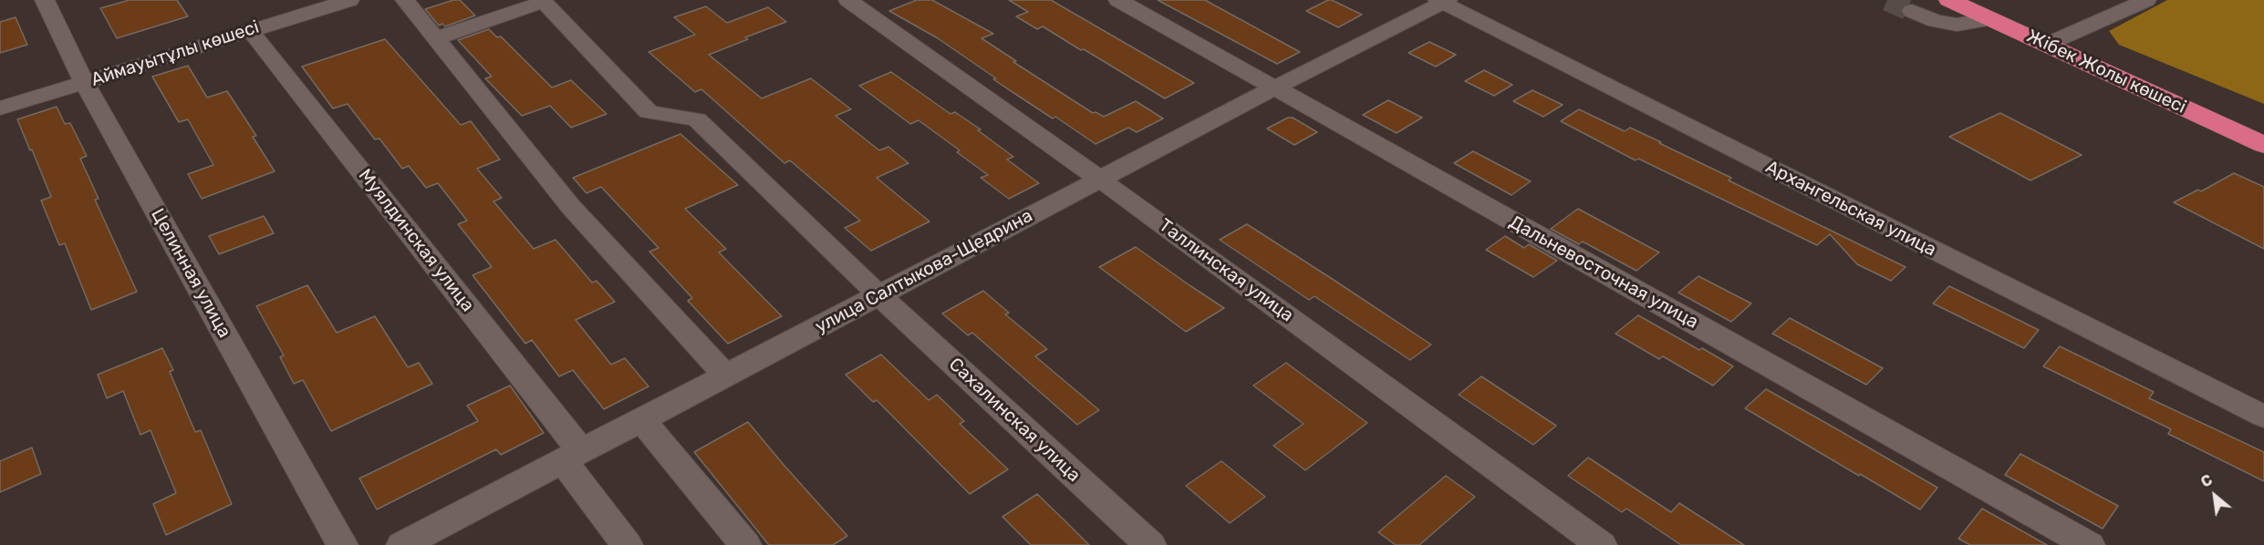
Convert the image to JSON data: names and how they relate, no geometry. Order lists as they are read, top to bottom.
{
  "streets": {
    "highway": ["Жібек Жолы көшесі"],
    "street": [
      "Аймауытұлы көшесі",
      "Архангельская улица",
      "Муялдинская улица",
      "Таллинская улица",
      "улица Салтыкова-Щедрина",
      "Дальневосточная улица",
      "Целинная улица",
      "Сахалинская улица"
    ]
  },
  "crossings": [
    ["Аймауытұлы көшесі", "Муялдинская улица"],
    ["Аймауытұлы көшесі", "Целинная улица"],
    ["Архангельская улица", "улица Салтыкова-Щедрина"],
    ["Муялдинская улица", "улица Салтыкова-Щедрина"],
    ["Таллинская улица", "улица Салтыкова-Щедрина"],
    ["улица Салтыкова-Щедрина", "Дальневосточная улица"],
    ["улица Салтыкова-Щедрина", "Сахалинская улица"]
  ],
  "north": "top left"
}
